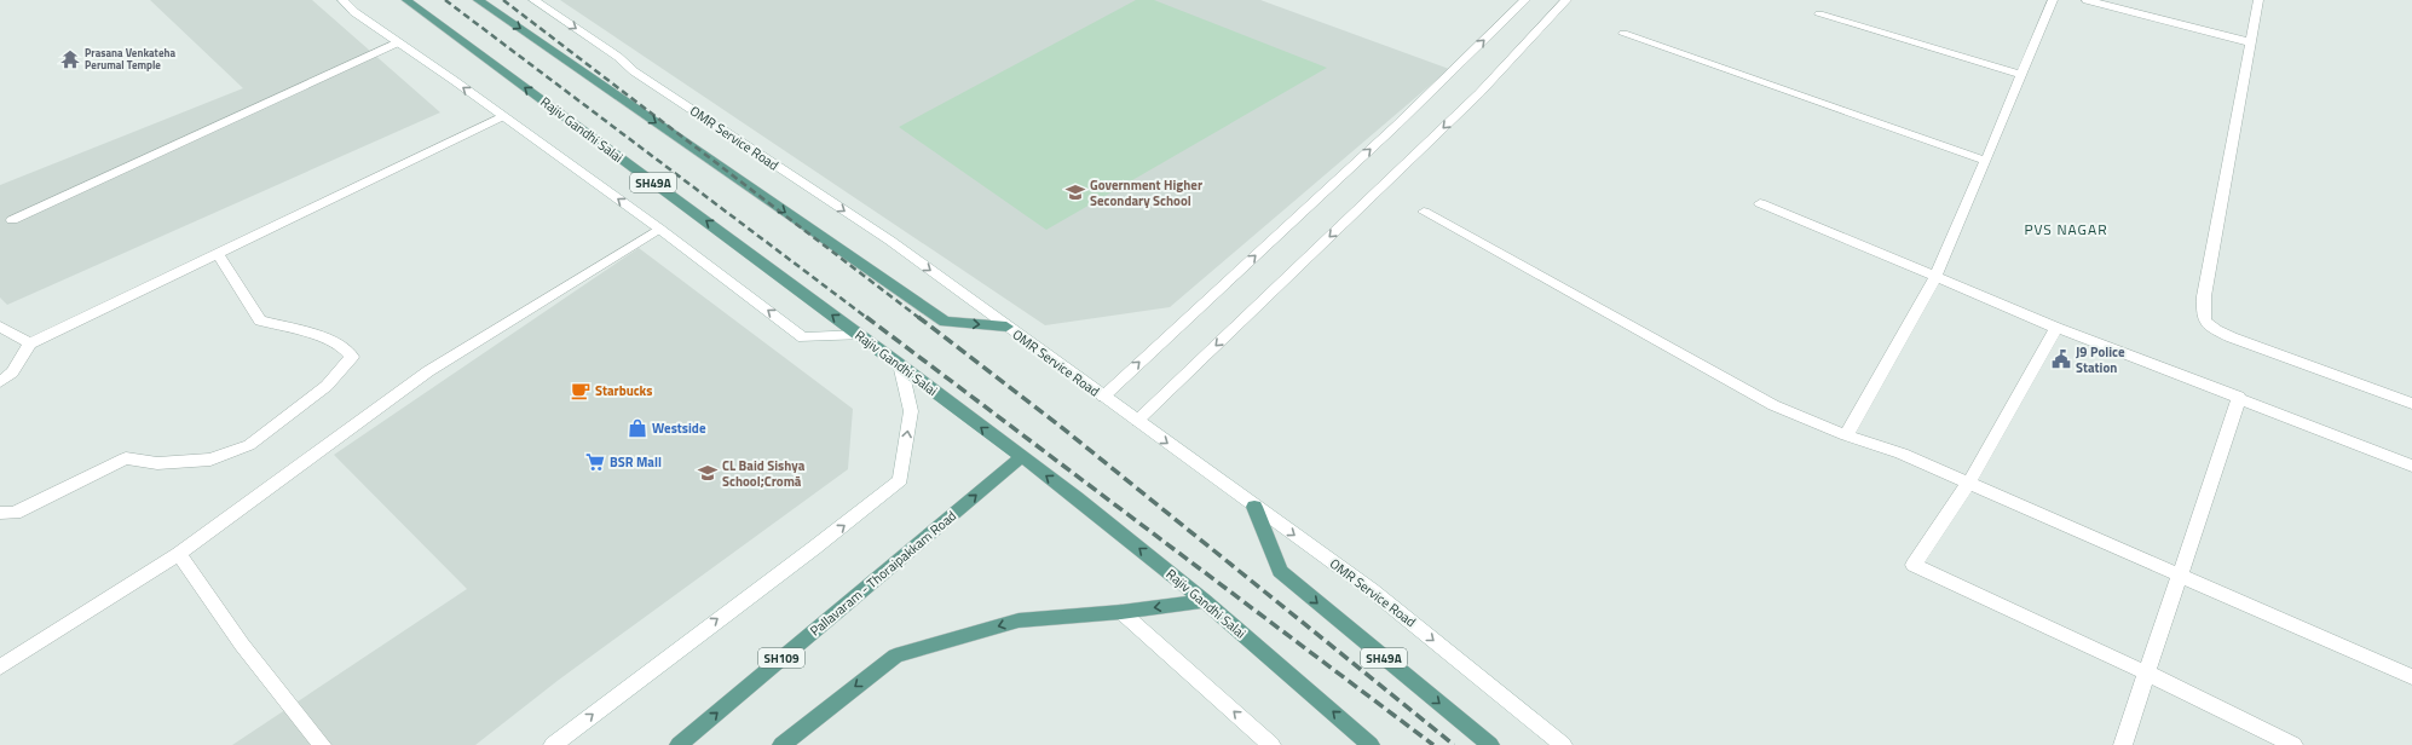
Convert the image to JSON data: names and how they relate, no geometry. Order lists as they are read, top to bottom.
{
  "streets": {
    "main road": [
      "Rajiv Gandhi Salai",
      "SH49A",
      "Pallavaram - Thoraipakkam Road",
      "SH109"
    ],
    "street": ["OMR Service Road"]
  },
  "crossings": [
    ["Rajiv Gandhi Salai", "Pallavaram - Thoraipakkam Road"],
    ["OMR Service Road", "SH49A"]
  ],
  "districts": ["PVS NAGAR"],
  "places": {
    "temple": ["Prasana Venkateha Perumal Temple"],
    "school or university": ["Government Higher Secondary School", "CL Baid Sishya School;Cromā"],
    "public building": ["J9 Police Station"],
    "cafe": ["Starbucks"],
    "shop": ["Westside"],
    "supermarket": ["BSR Mall"]
  }
}
